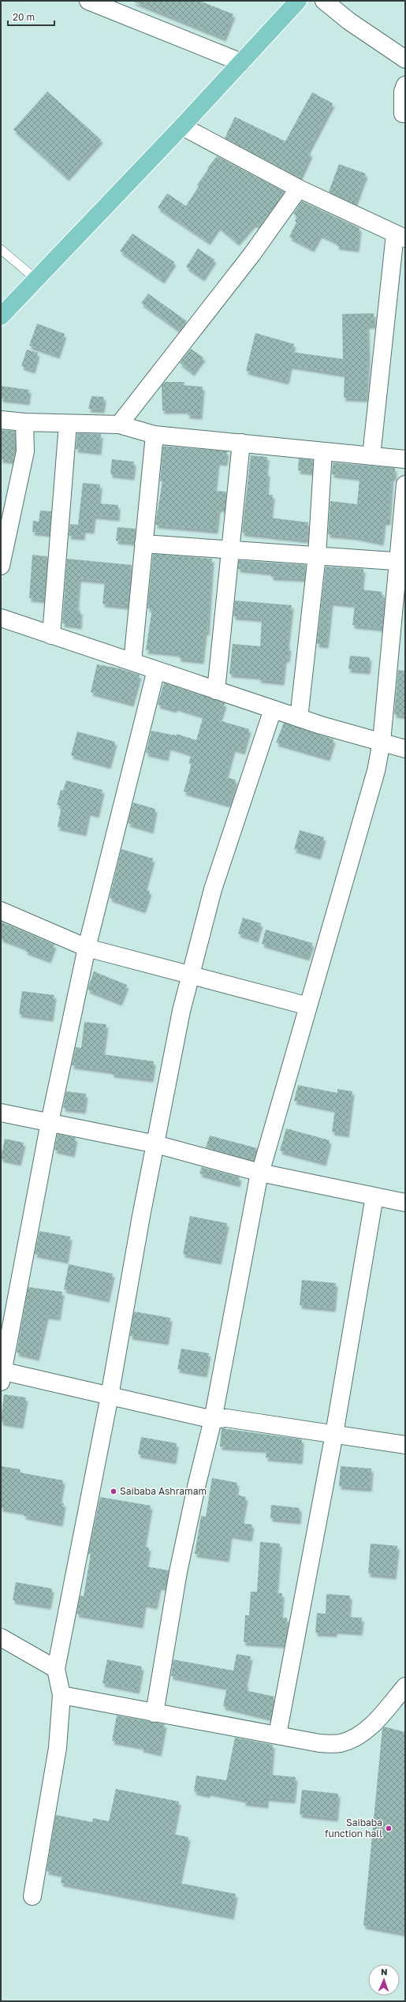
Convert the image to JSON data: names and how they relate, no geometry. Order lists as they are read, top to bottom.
{
  "places": ["Saibaba Ashramam", "Saibaba function hall"],
  "scale_bar": "20 m",
  "north": "top"
}
